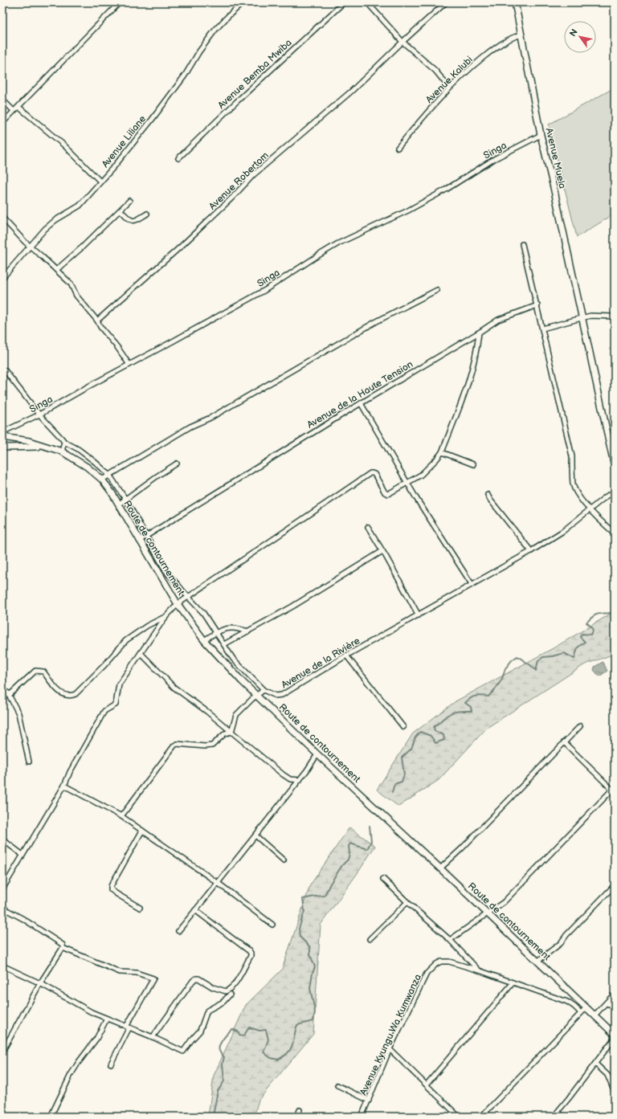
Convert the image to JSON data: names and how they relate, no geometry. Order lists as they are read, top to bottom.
{
  "streets": {
    "street": [
      "Avenue Bemba Mwiba",
      "Avenue Kalubi",
      "Avenue Liliane",
      "Singa",
      "Avenue Muela",
      "Avenue Robertom",
      "Avenue de la Haute Tension",
      "Route de contournement",
      "Avenue de la Rivière",
      "Avenue Kyungu Wa Kumwanza"
    ]
  },
  "crossings": [
    ["Avenue Kalubi", "Avenue Muela"],
    ["Singa", "Avenue Muela"],
    ["Avenue de la Haute Tension", "Route de contournement"]
  ],
  "north": "top left"
}
